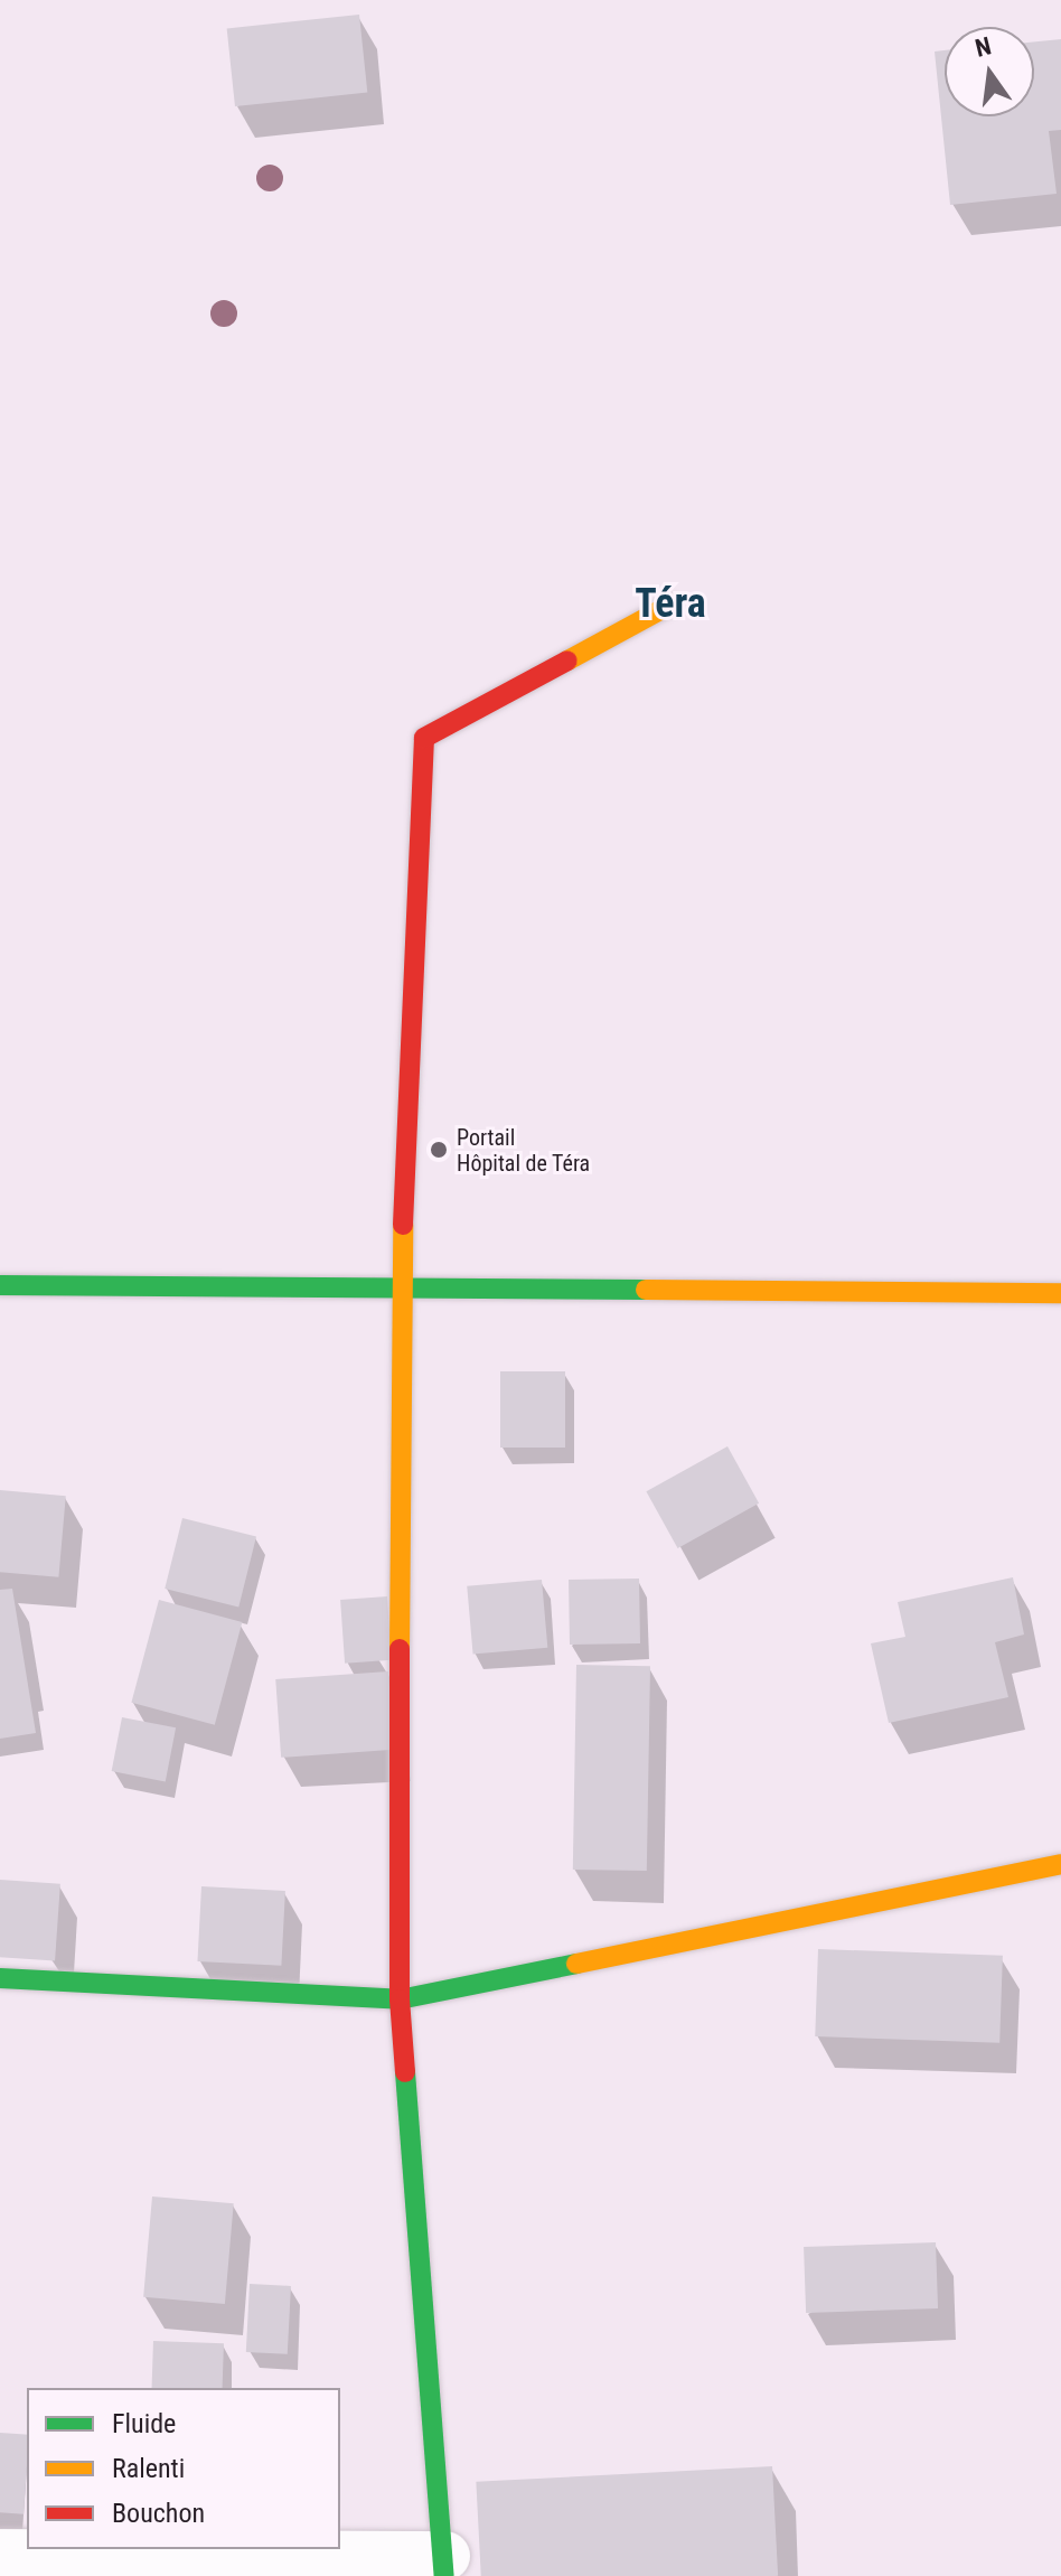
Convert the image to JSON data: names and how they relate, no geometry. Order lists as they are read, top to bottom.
{
  "districts": ["Téra"],
  "places": ["Portail Hôpital de Téra"],
  "legend": ["Fluide", "Ralenti", "Bouchon"],
  "north": "top"
}
